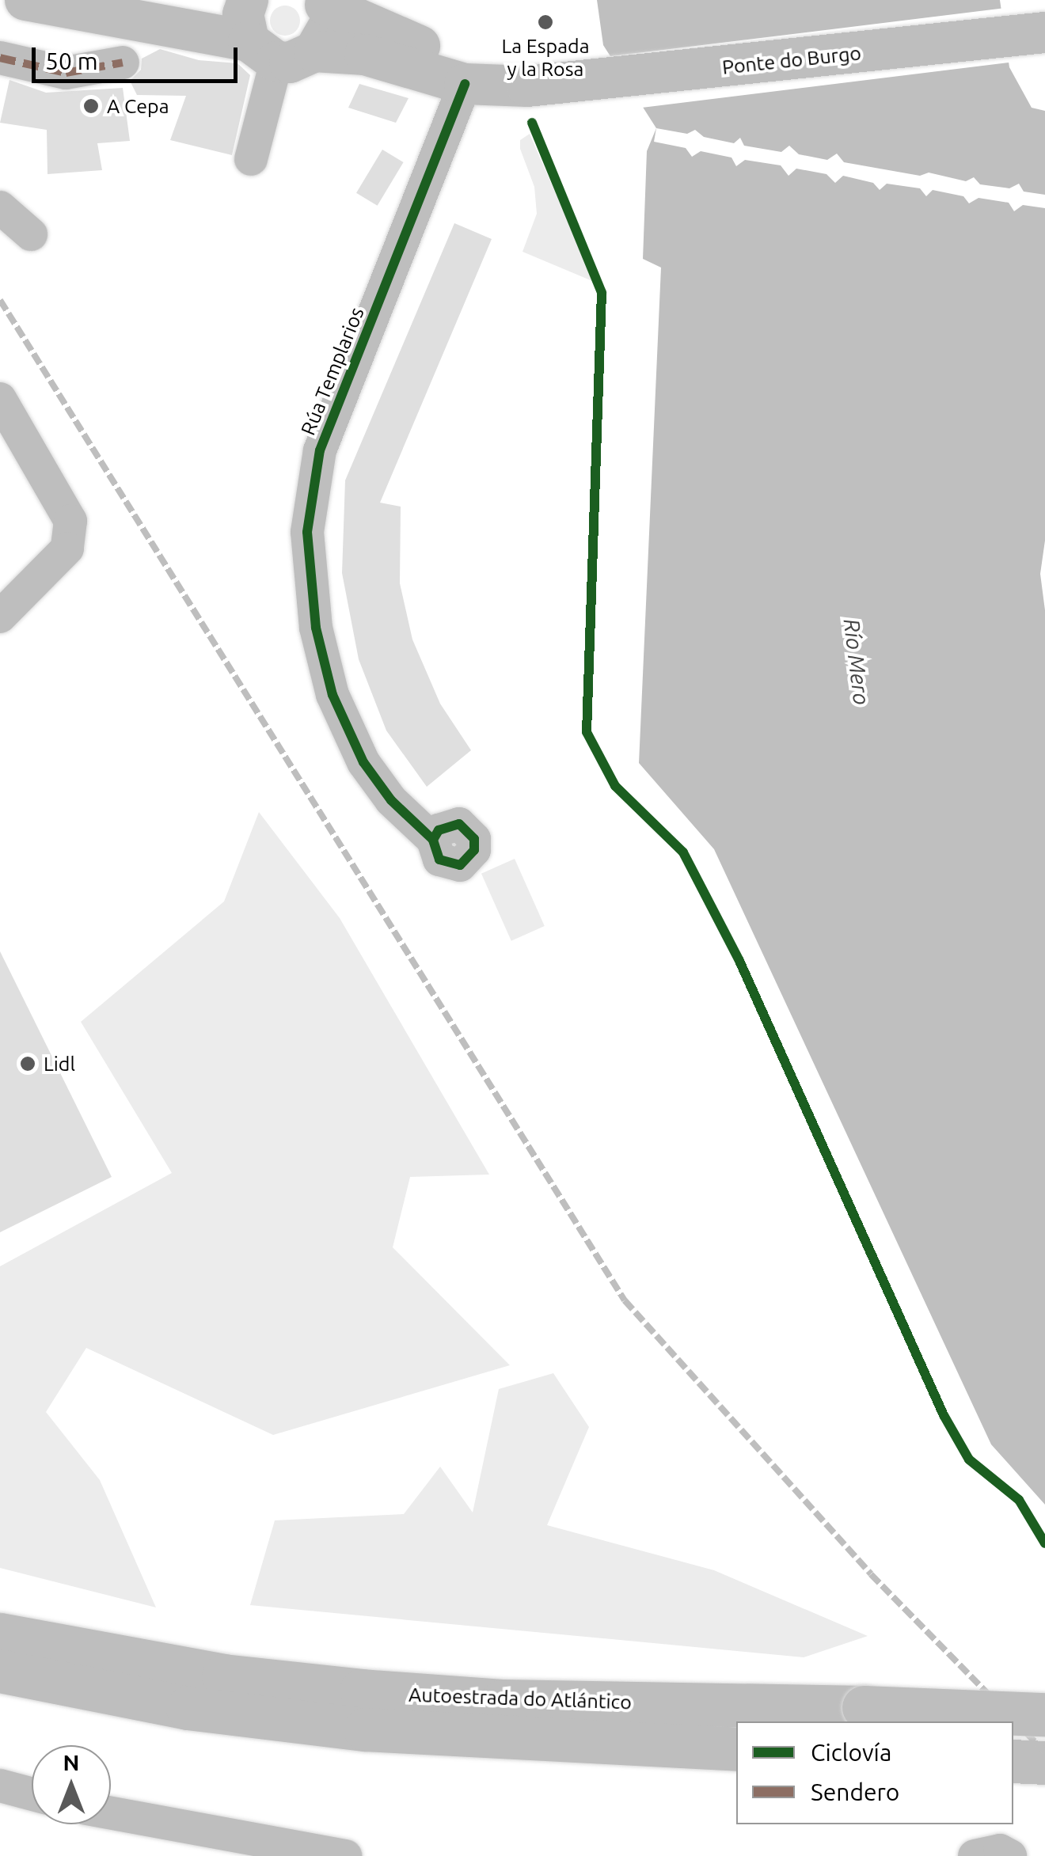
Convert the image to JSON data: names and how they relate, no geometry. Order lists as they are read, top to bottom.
{
  "streets": {
    "highway": ["Autoestrada do Atlántico"],
    "main road": ["Ponte do Burgo"],
    "street": ["Rúa Templarios"]
  },
  "water": ["Río Mero"],
  "places": ["La Espada y la Rosa", "A Cepa", "Lidl"],
  "legend": ["Ciclovía", "Sendero"],
  "scale_bar": "50 m",
  "north": "top"
}
